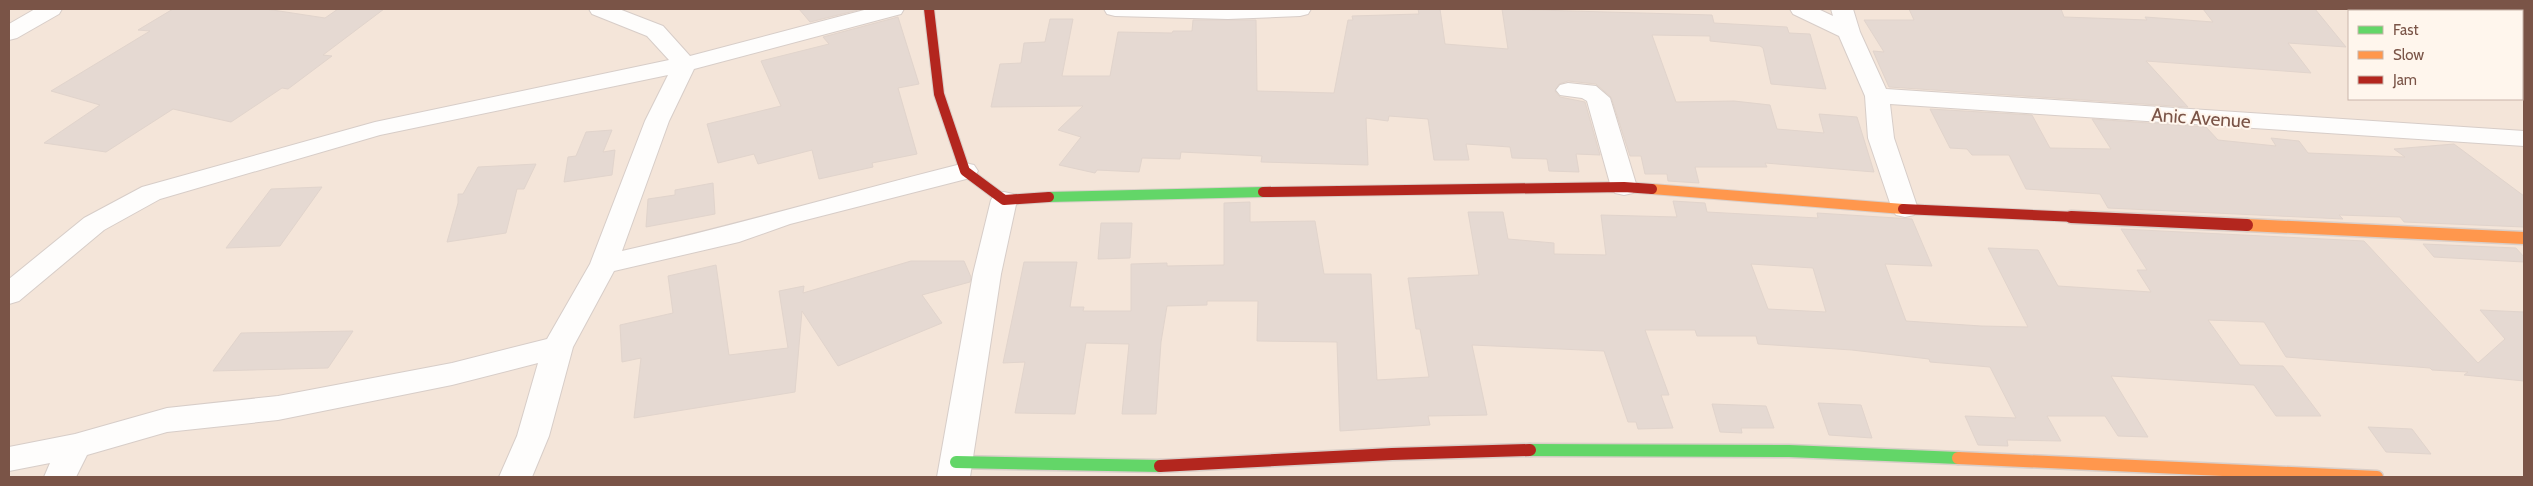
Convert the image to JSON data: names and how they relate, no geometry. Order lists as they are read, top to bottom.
{
  "streets": {
    "street": ["Anic Avenue"]
  },
  "legend": ["Fast", "Slow", "Jam"]
}
